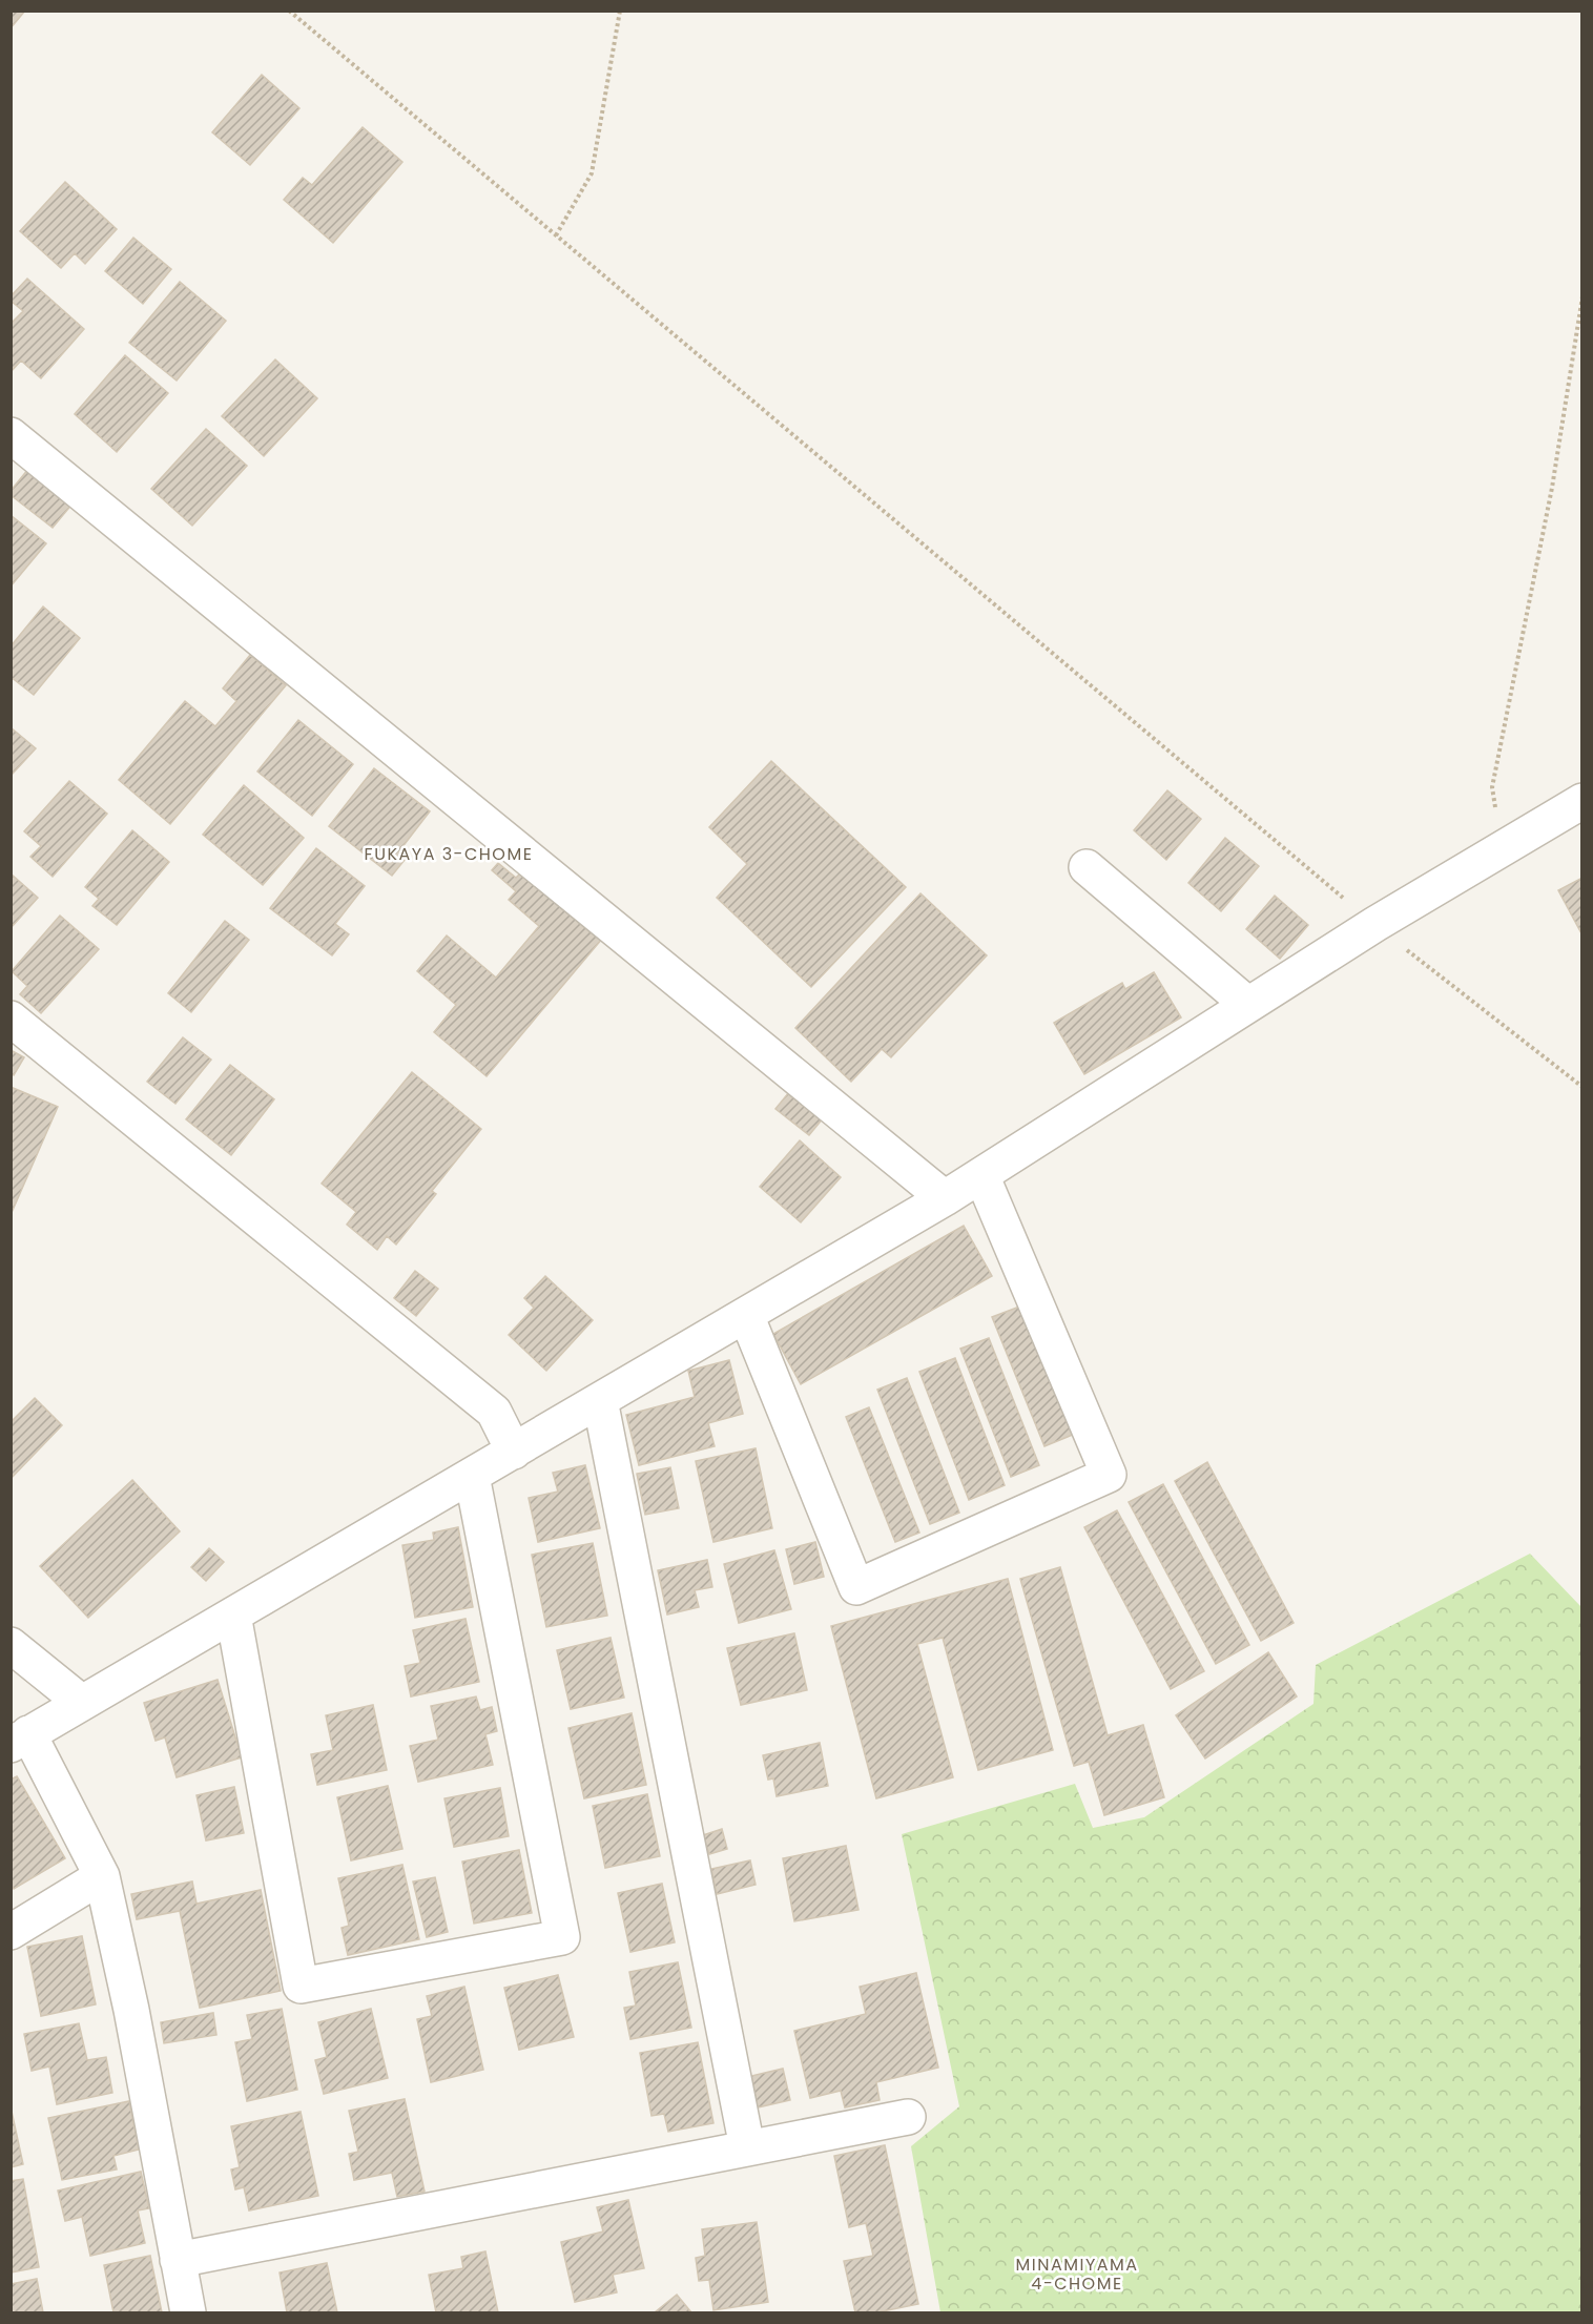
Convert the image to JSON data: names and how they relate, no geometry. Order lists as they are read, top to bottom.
{
  "districts": ["FUKAYA 3-CHOME", "MINAMIYAMA 4-CHOME"]
}
